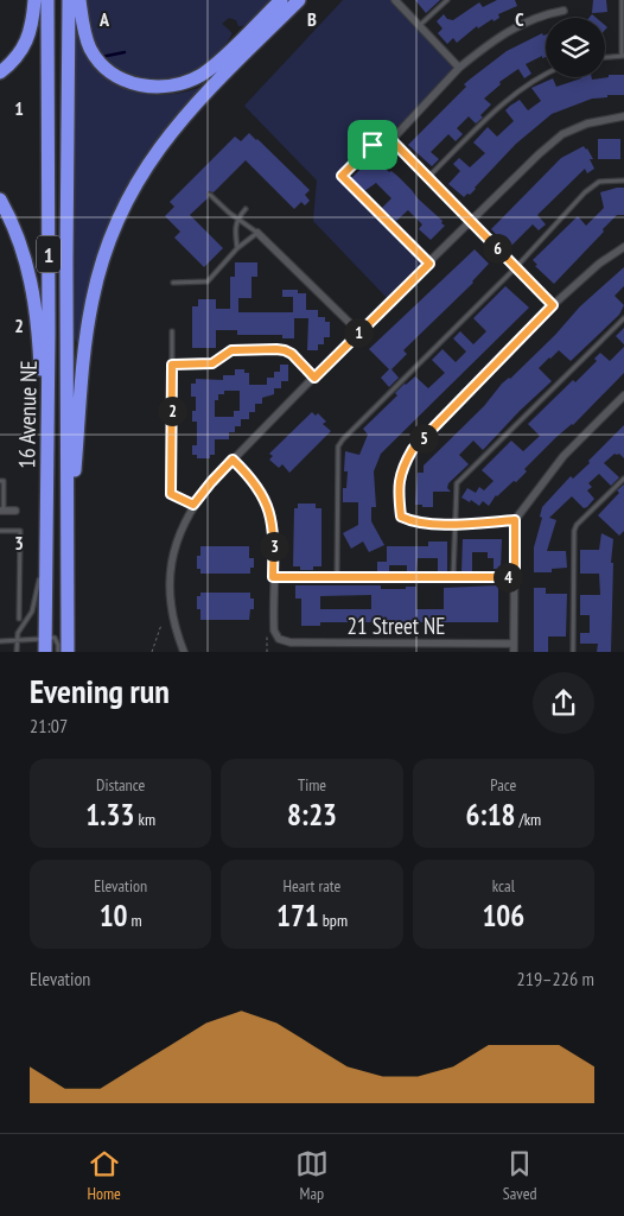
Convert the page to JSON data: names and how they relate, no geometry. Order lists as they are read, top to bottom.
{
  "streets": {
    "highway": ["1", "16 Avenue NE"],
    "street": ["21 Street NE"]
  },
  "page": {
    "pins": [
      "6",
      "1",
      "2",
      "5",
      "3",
      "4"
    ],
    "heading": ["Evening run", "21:07"],
    "stats": [
      ["Distance", "1.33 km"],
      ["Time", "8:23"],
      ["Pace", "6:18 /km"],
      ["Elevation", "10 m"],
      ["Heart rate", "171 bpm"],
      ["kcal", "106"]
    ],
    "chart": ["Elevation", "219–226 m"],
    "tabs": ["Home", "Map", "Saved"]
  },
  "grid": {
    "columns": ["A", "B", "C"],
    "rows": ["1", "2", "3"]
  }
}
